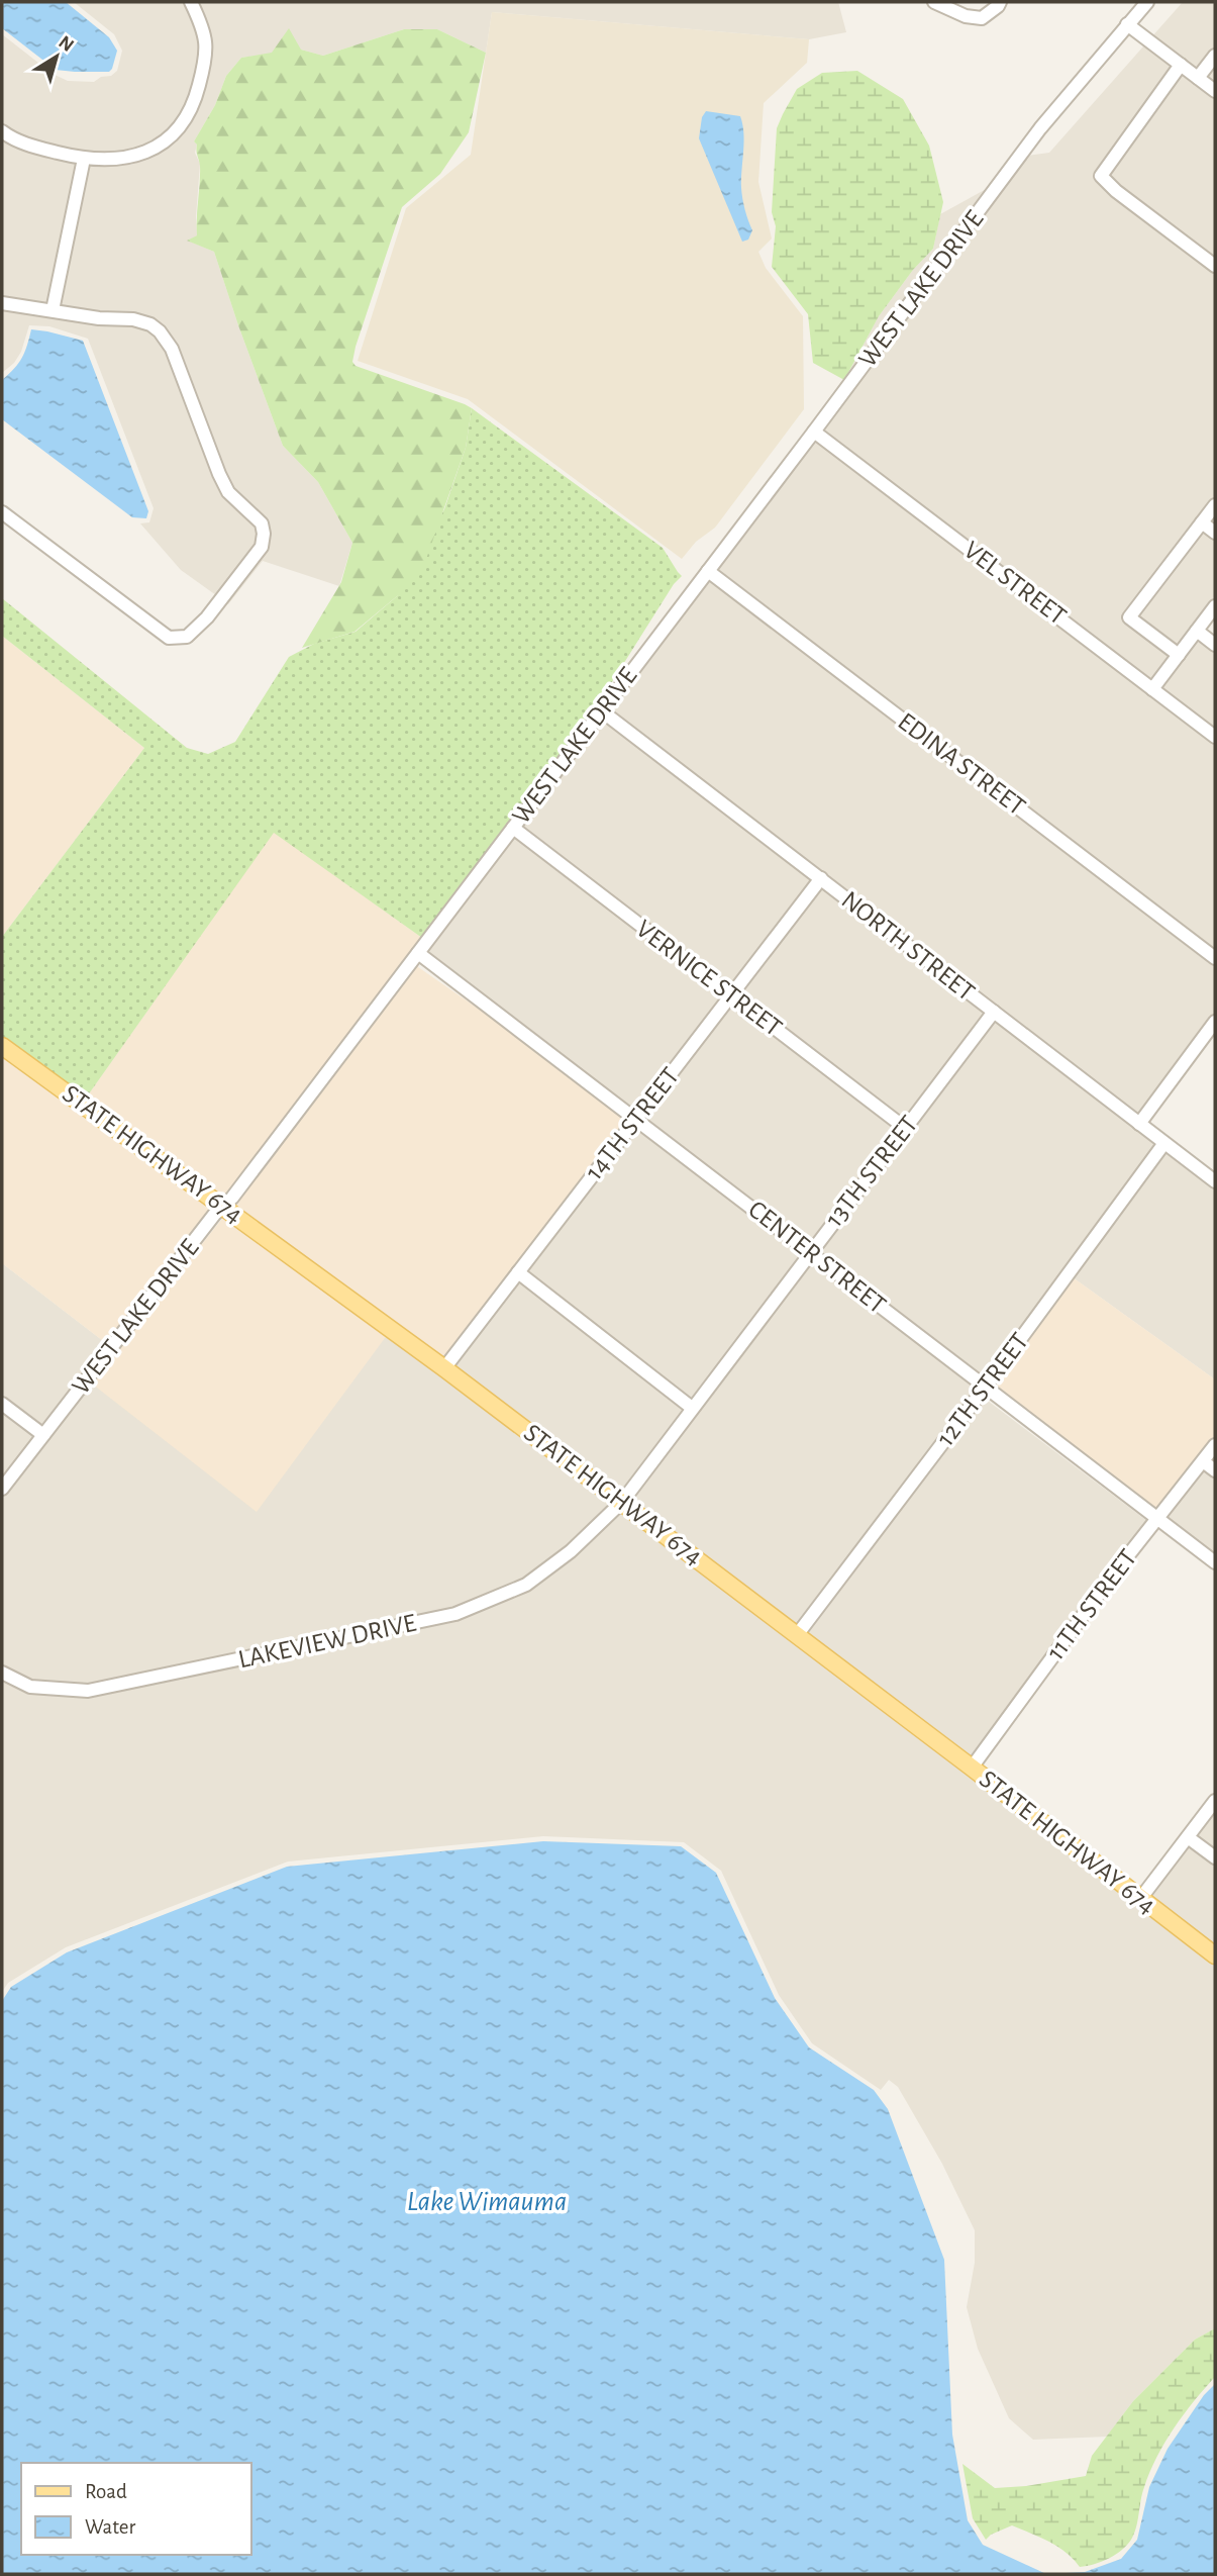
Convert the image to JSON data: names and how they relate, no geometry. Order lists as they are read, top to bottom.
{
  "streets": {
    "main road": ["STATE HIGHWAY 674"],
    "street": [
      "WEST LAKE DRIVE",
      "VEL STREET",
      "EDINA STREET",
      "NORTH STREET",
      "VERNICE STREET",
      "14TH STREET",
      "13TH STREET",
      "CENTER STREET",
      "12TH STREET",
      "11TH STREET",
      "LAKEVIEW DRIVE"
    ]
  },
  "crossings": [
    ["WEST LAKE DRIVE", "VEL STREET"],
    ["WEST LAKE DRIVE", "EDINA STREET"],
    ["WEST LAKE DRIVE", "NORTH STREET"],
    ["WEST LAKE DRIVE", "VERNICE STREET"],
    ["WEST LAKE DRIVE", "STATE HIGHWAY 674"],
    ["WEST LAKE DRIVE", "CENTER STREET"],
    ["NORTH STREET", "14TH STREET"],
    ["NORTH STREET", "13TH STREET"],
    ["NORTH STREET", "12TH STREET"],
    ["VERNICE STREET", "14TH STREET"],
    ["VERNICE STREET", "13TH STREET"],
    ["14TH STREET", "STATE HIGHWAY 674"],
    ["14TH STREET", "CENTER STREET"],
    ["STATE HIGHWAY 674", "13TH STREET"],
    ["STATE HIGHWAY 674", "12TH STREET"],
    ["STATE HIGHWAY 674", "11TH STREET"],
    ["STATE HIGHWAY 674", "LAKEVIEW DRIVE"],
    ["13TH STREET", "CENTER STREET"],
    ["13TH STREET", "LAKEVIEW DRIVE"],
    ["CENTER STREET", "12TH STREET"],
    ["CENTER STREET", "11TH STREET"]
  ],
  "water": ["Lake Wimauma"],
  "legend": ["Road", "Water"],
  "north": "top right"
}
